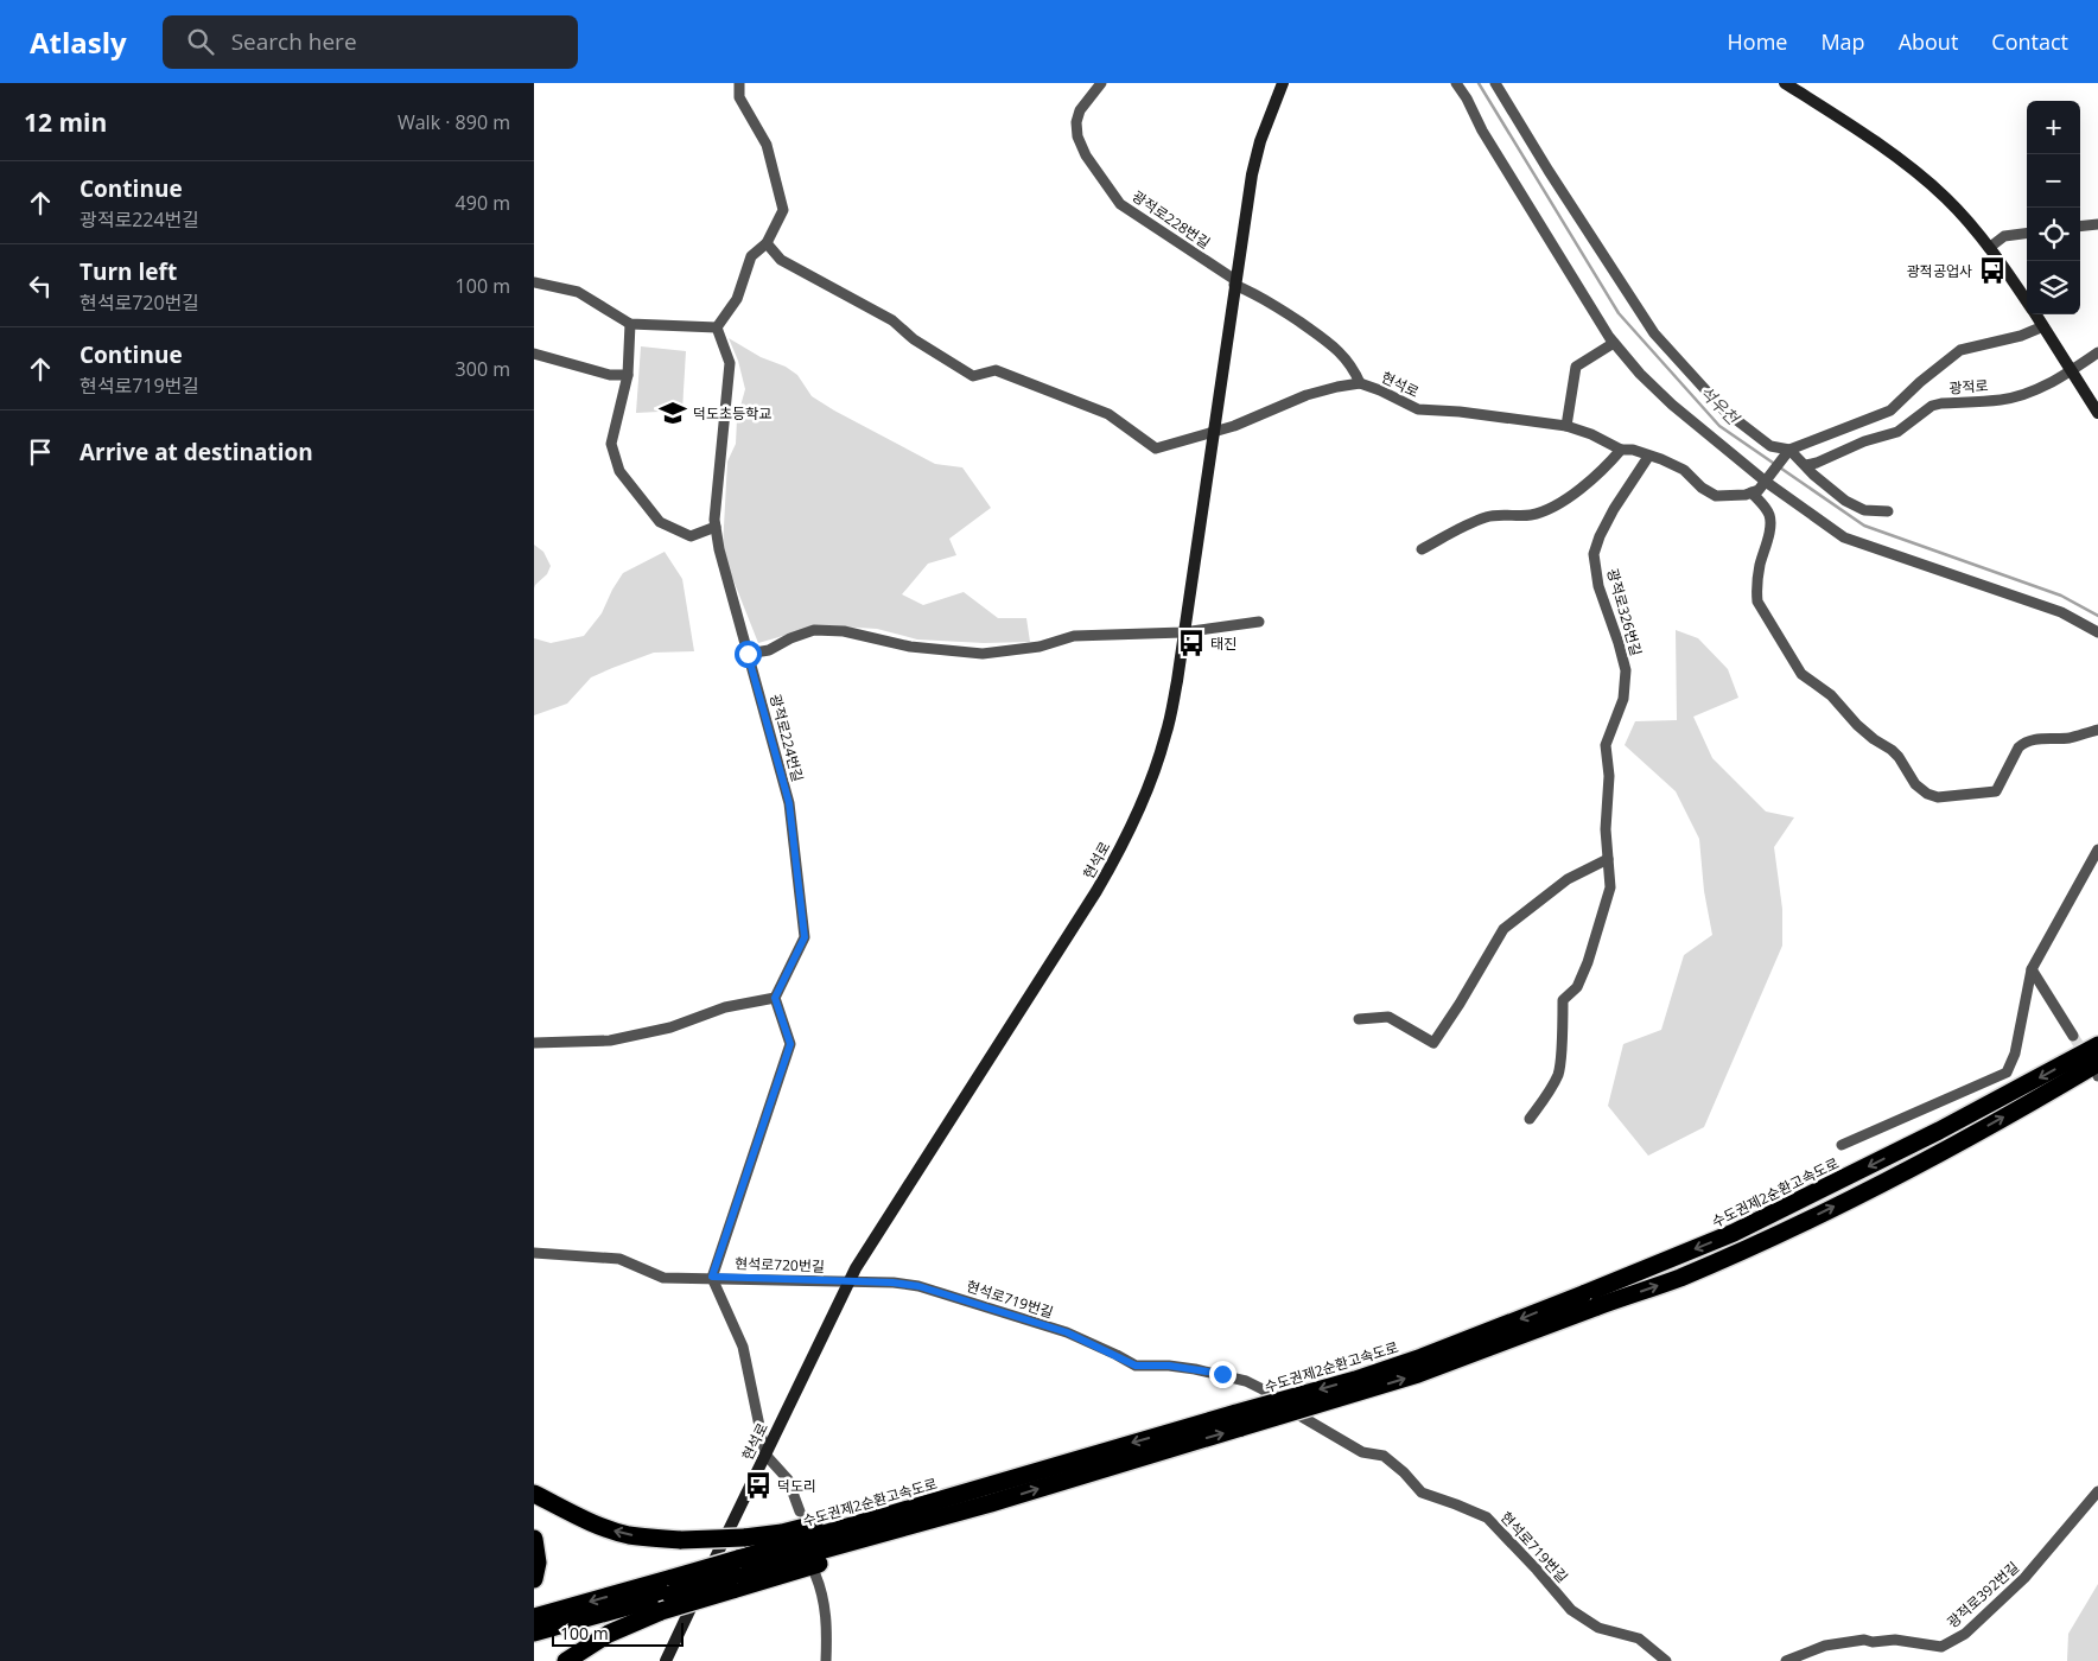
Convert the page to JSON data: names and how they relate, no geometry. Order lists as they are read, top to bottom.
{
  "streets": {
    "highway": ["수도권제2순환고속도로"],
    "street": [
      "광적로228번길",
      "현석로",
      "광적로",
      "광적로326번길",
      "광적로224번길",
      "현석로720번길",
      "현석로719번길",
      "광적로392번길"
    ]
  },
  "crossings": [
    ["광적로228번길", "현석로"],
    ["현석로", "현석로720번길"],
    ["현석로", "현석로719번길"],
    ["현석로720번길", "현석로719번길"]
  ],
  "water": ["석우천"],
  "places": {
    "bus stop": ["광적공업사", "태진", "덕도리"],
    "school or university": ["덕도초등학교"]
  },
  "scale_bar": "100 m",
  "page": {
    "header": "Atlasly",
    "search": "Search here",
    "nav": [
      "Home",
      "Map",
      "About",
      "Contact"
    ],
    "heading": ["12 min", "Walk · 890 m"],
    "map_buttons": ["+", "−"],
    "list": [
      ["Continue", "광적로224번길", "490 m"],
      ["Turn left", "현석로720번길", "100 m"],
      ["Continue", "현석로719번길", "300 m"],
      "Arrive at destination"
    ],
    "scale": "100 m"
  }
}
